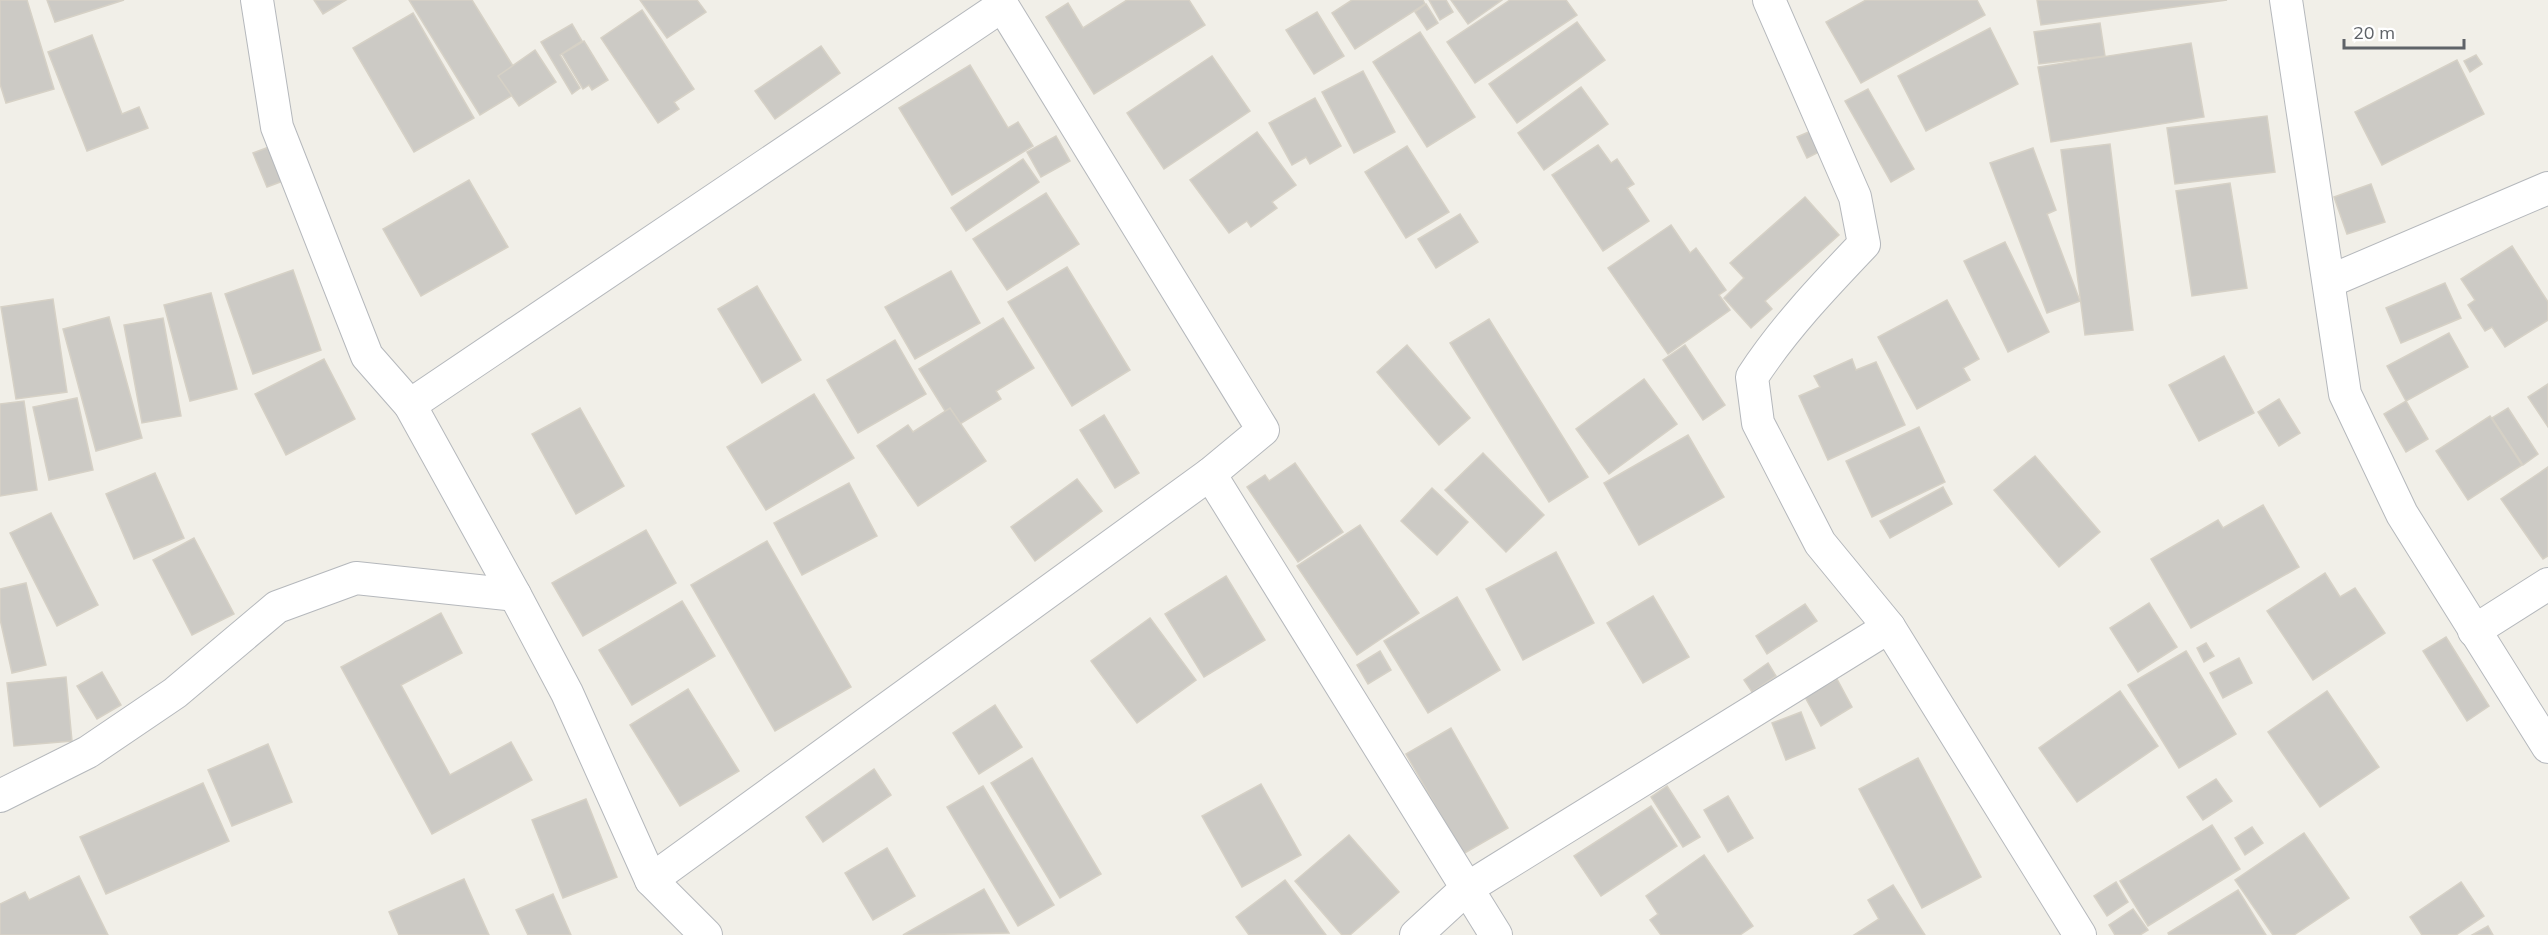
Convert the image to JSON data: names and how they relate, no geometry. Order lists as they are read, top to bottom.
{
  "scale_bar": "20 m"
}
